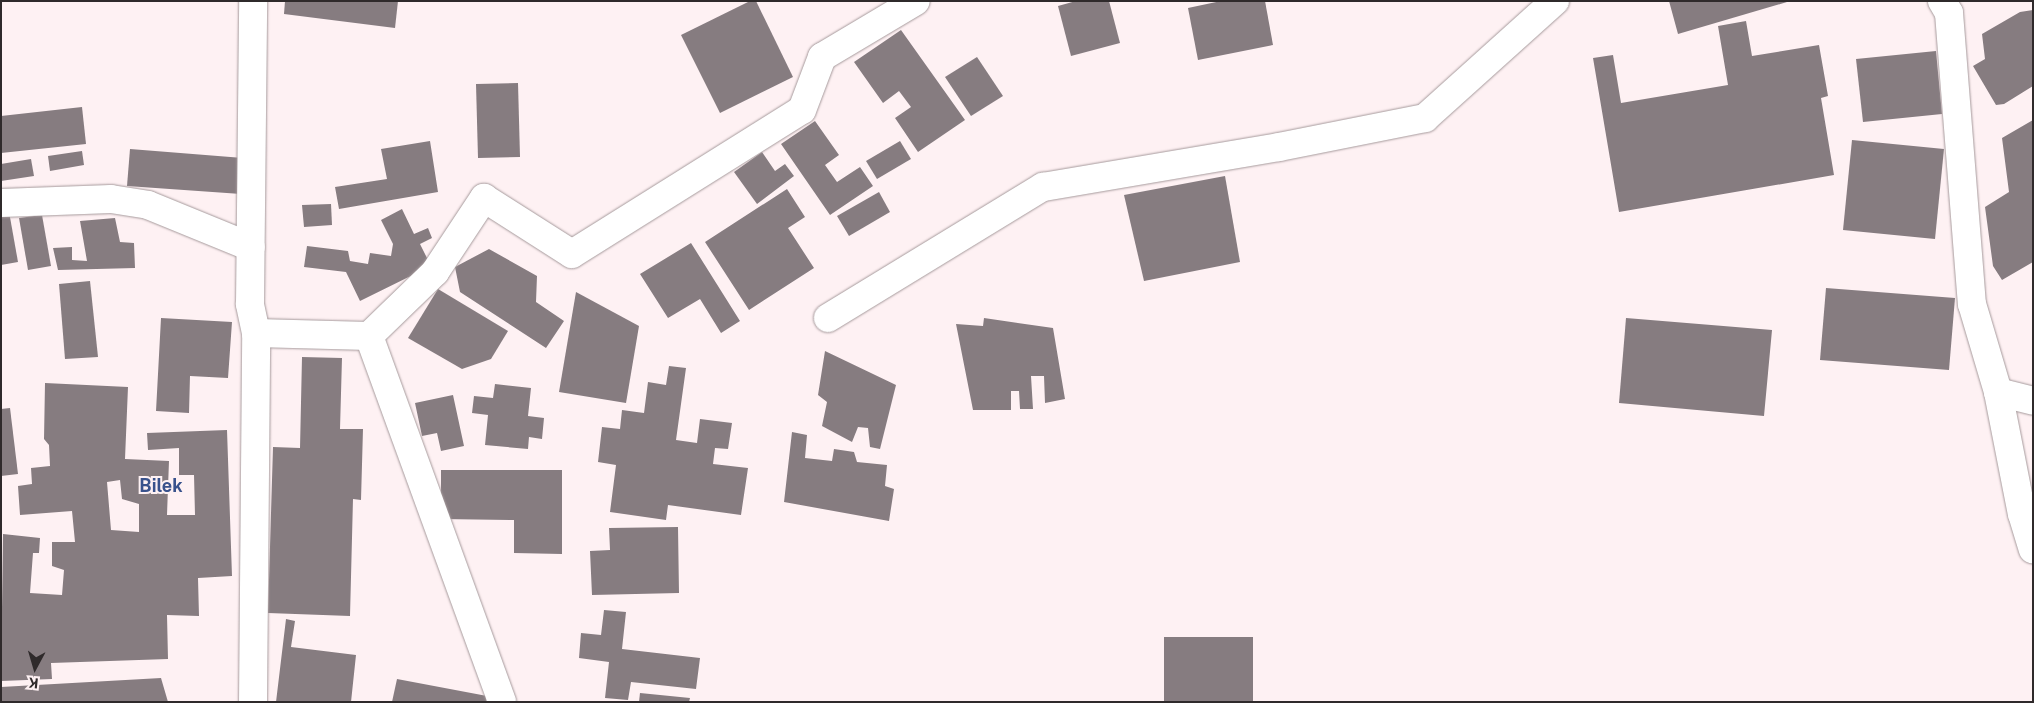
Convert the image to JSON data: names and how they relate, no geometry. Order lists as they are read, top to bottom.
{
  "districts": ["Bilek"],
  "north": "bottom"
}
